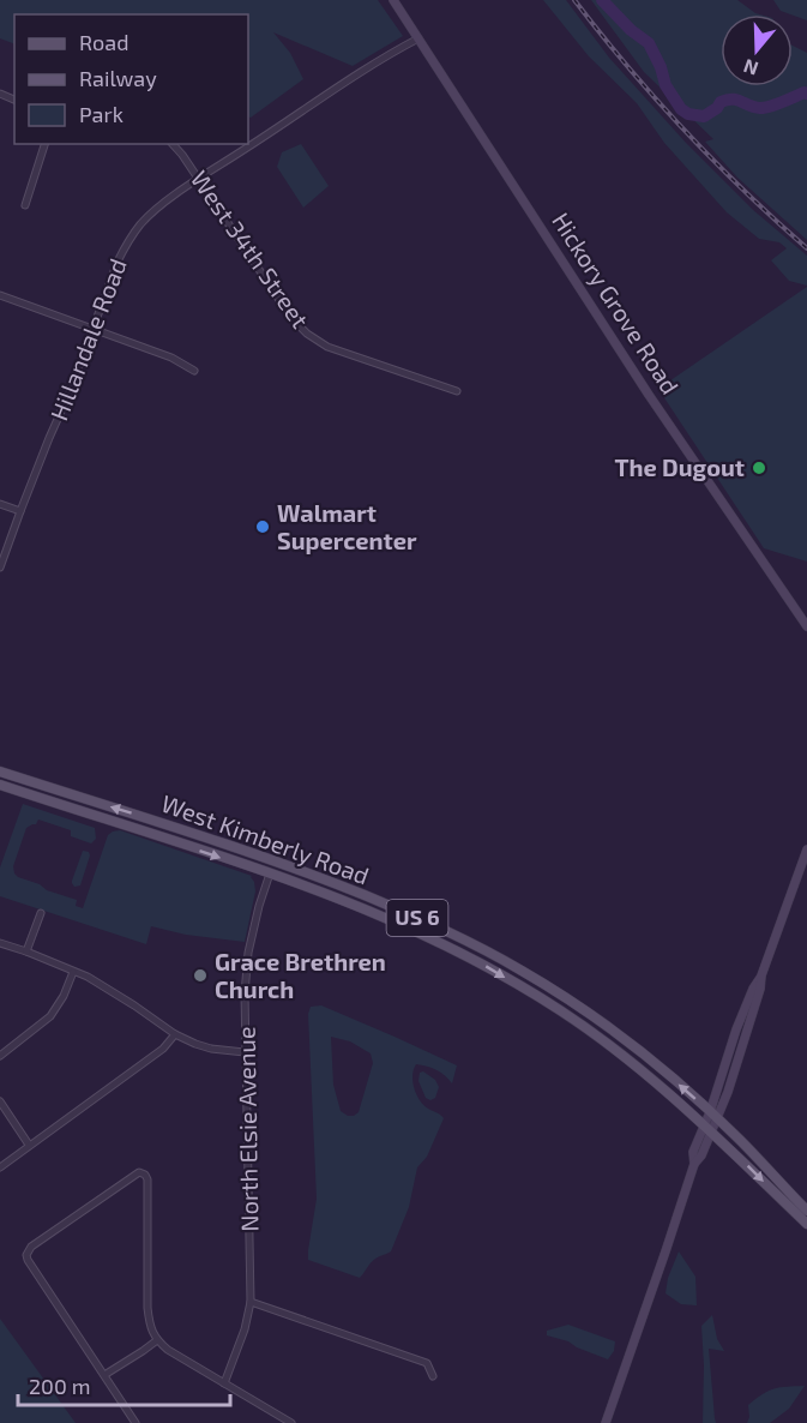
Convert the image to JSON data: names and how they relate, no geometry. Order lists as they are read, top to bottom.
{
  "streets": {
    "main road": ["Hickory Grove Road", "West Kimberly Road", "US 6"],
    "street": ["West 34th Street", "Hillandale Road", "North Elsie Avenue"]
  },
  "crossings": [
    ["West 34th Street", "Hillandale Road"],
    ["Hickory Grove Road", "Hillandale Road"],
    ["West Kimberly Road", "North Elsie Avenue"]
  ],
  "places": ["The Dugout", "Walmart Supercenter", "Grace Brethren Church"],
  "legend": ["Road", "Railway", "Park"],
  "scale_bar": "200 m",
  "north": "bottom"
}
